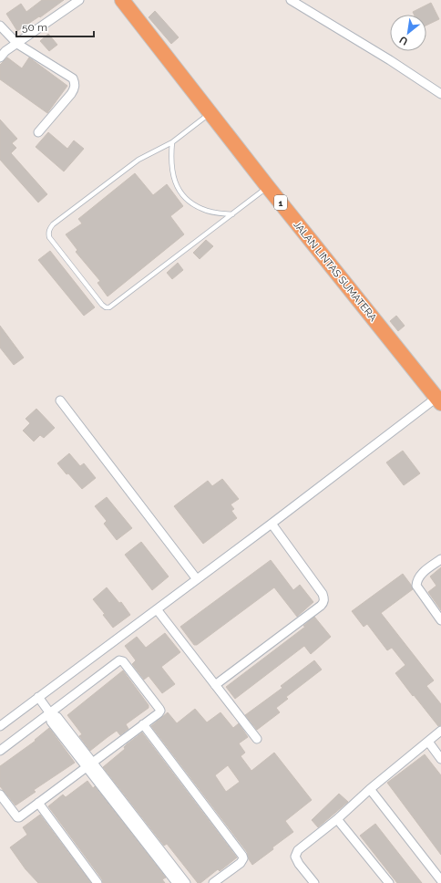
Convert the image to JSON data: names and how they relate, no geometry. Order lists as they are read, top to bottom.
{
  "streets": {
    "highway": ["1", "JALAN LINTAS SUMATERA"]
  },
  "scale_bar": "50 m",
  "north": "bottom left"
}
